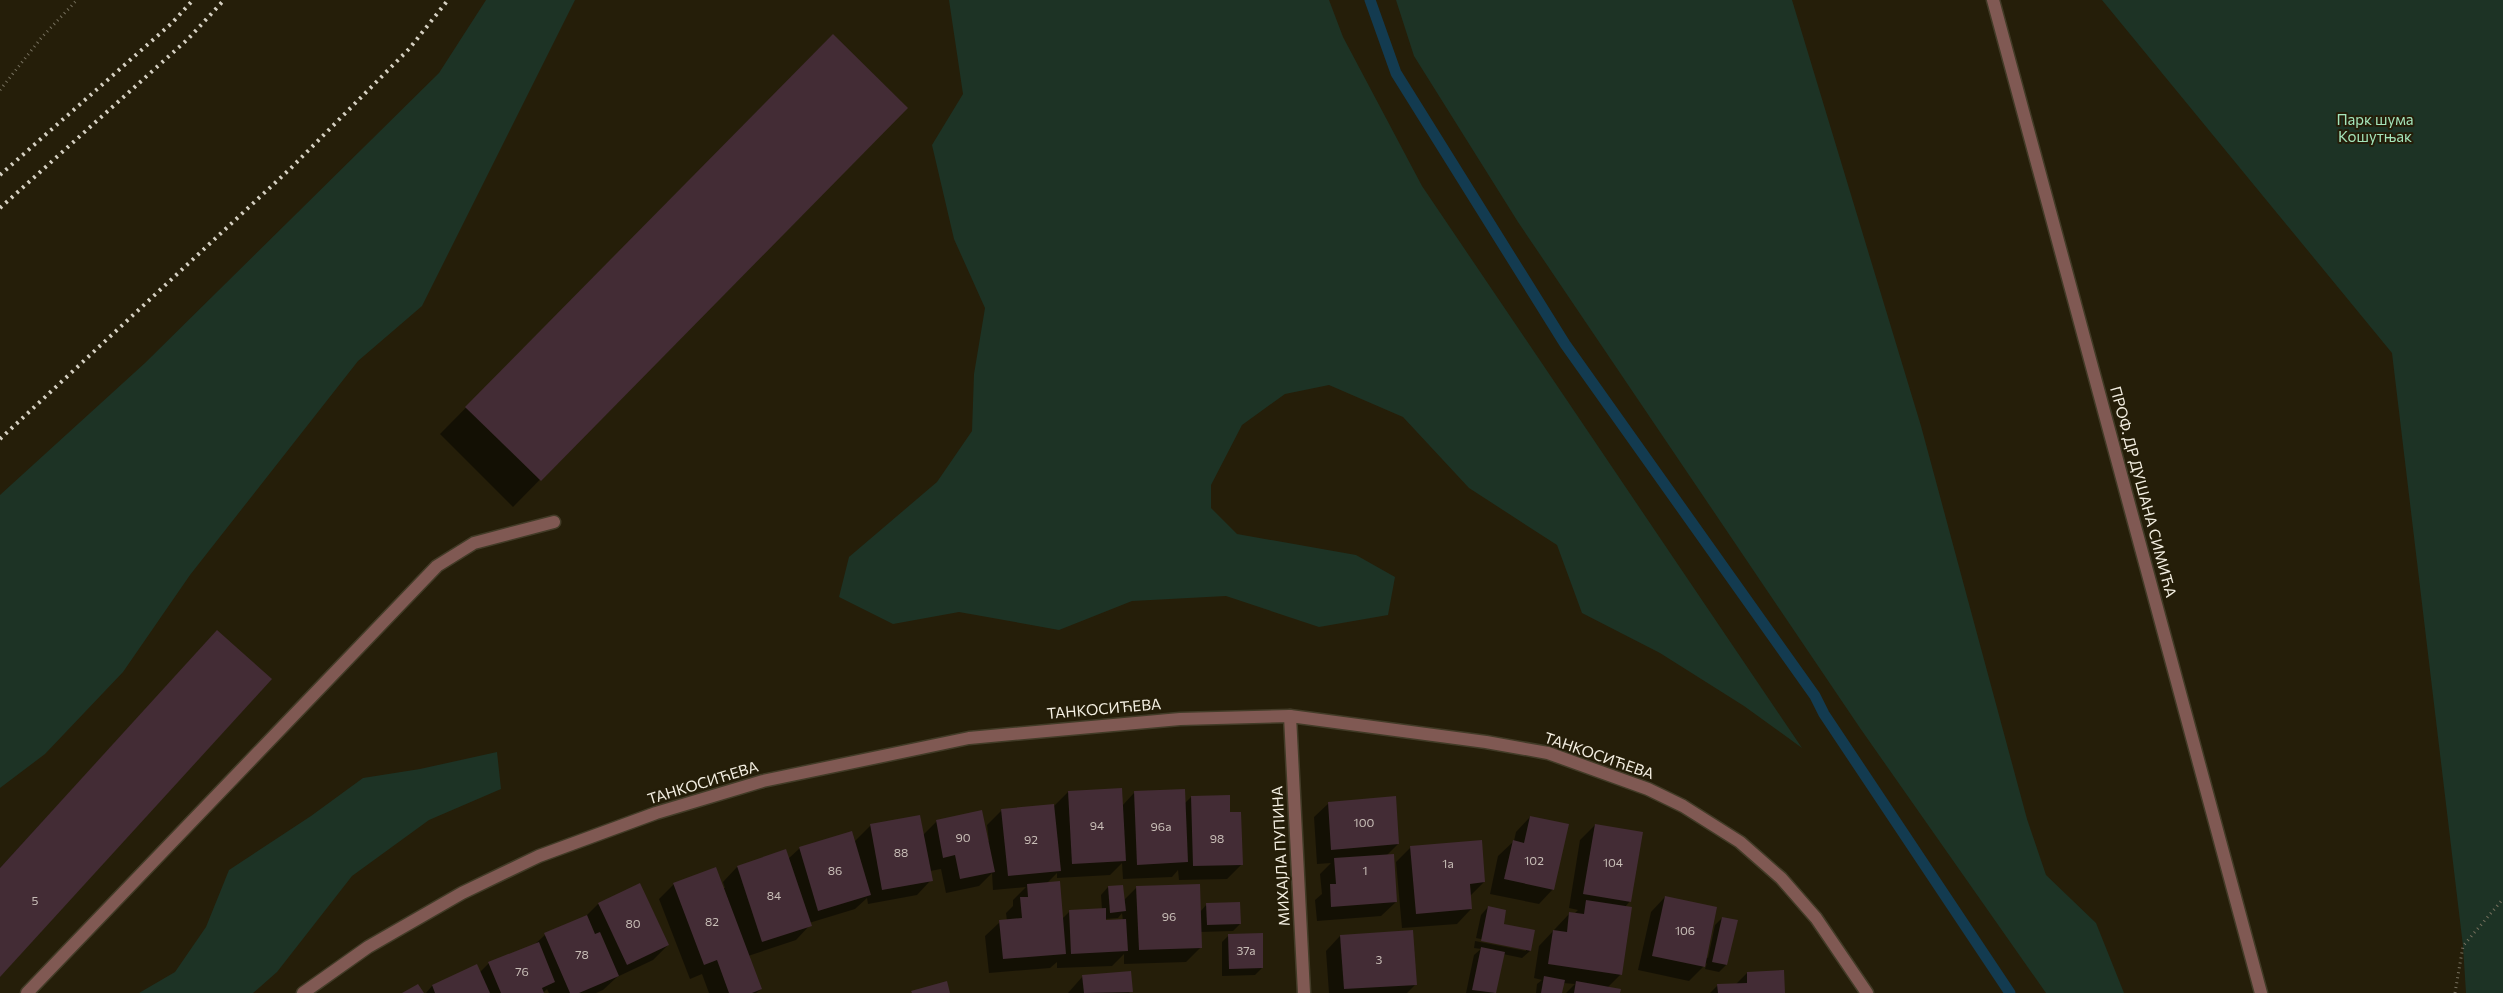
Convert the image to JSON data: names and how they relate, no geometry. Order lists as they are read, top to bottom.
{
  "streets": {
    "street": ["ПРОФ. ДР ДУШАНА СИМИЋА", "ТАНКОСИЋЕВА", "МИХАЈЛА ПУПИНА"]
  },
  "crossings": [
    ["ТАНКОСИЋЕВА", "МИХАЈЛА ПУПИНА"]
  ],
  "parks": ["Парк шума Кошутњак"],
  "house_numbers": [
    "100",
    "94",
    "96a",
    "90",
    "98",
    "92",
    "88",
    "102",
    "104",
    "1a",
    "86",
    "1",
    "84",
    "5",
    "96",
    "82",
    "80",
    "106",
    "37a",
    "78",
    "3",
    "76"
  ]
}
